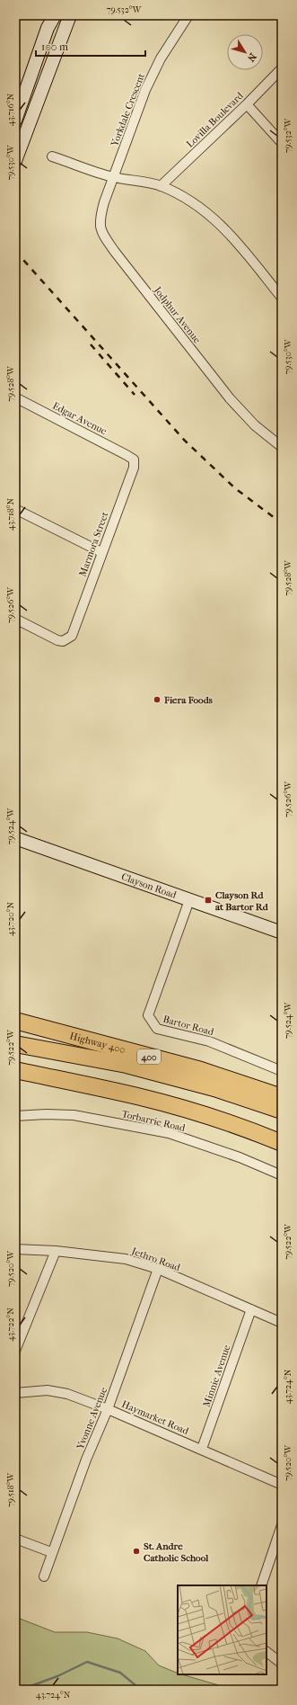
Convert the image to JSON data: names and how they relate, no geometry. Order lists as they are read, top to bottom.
{
  "streets": {
    "highway": ["Highway 400", "400"],
    "street": [
      "Yorkdale Crescent",
      "Lovilla Boulevard",
      "Jodphur Avenue",
      "Edgar Avenue",
      "Marmora Street",
      "Clayson Road",
      "Bartor Road",
      "Torbarrie Road",
      "Jethro Road",
      "Minnie Avenue",
      "Haymarket Road",
      "Yvonne Avenue"
    ]
  },
  "crossings": [
    ["Yorkdale Crescent", "Jodphur Avenue"],
    ["Edgar Avenue", "Marmora Street"],
    ["Clayson Road", "Bartor Road"],
    ["Jethro Road", "Minnie Avenue"],
    ["Jethro Road", "Yvonne Avenue"],
    ["Minnie Avenue", "Haymarket Road"],
    ["Haymarket Road", "Yvonne Avenue"]
  ],
  "places": {
    "other": ["Fiera Foods", "St. Andre Catholic School"],
    "transit": ["Clayson Rd at Bartor Rd"]
  },
  "scale_bar": "100 m",
  "north": "bottom right",
  "coordinates": [
    "79.532°W",
    "43.716°N",
    "79.530°W",
    "79.528°W",
    "43.718°N",
    "79.526°W",
    "79.524°W",
    "43.720°N",
    "79.522°W",
    "79.520°W",
    "43.722°N",
    "43.724°N",
    "79.518°W"
  ]
}
